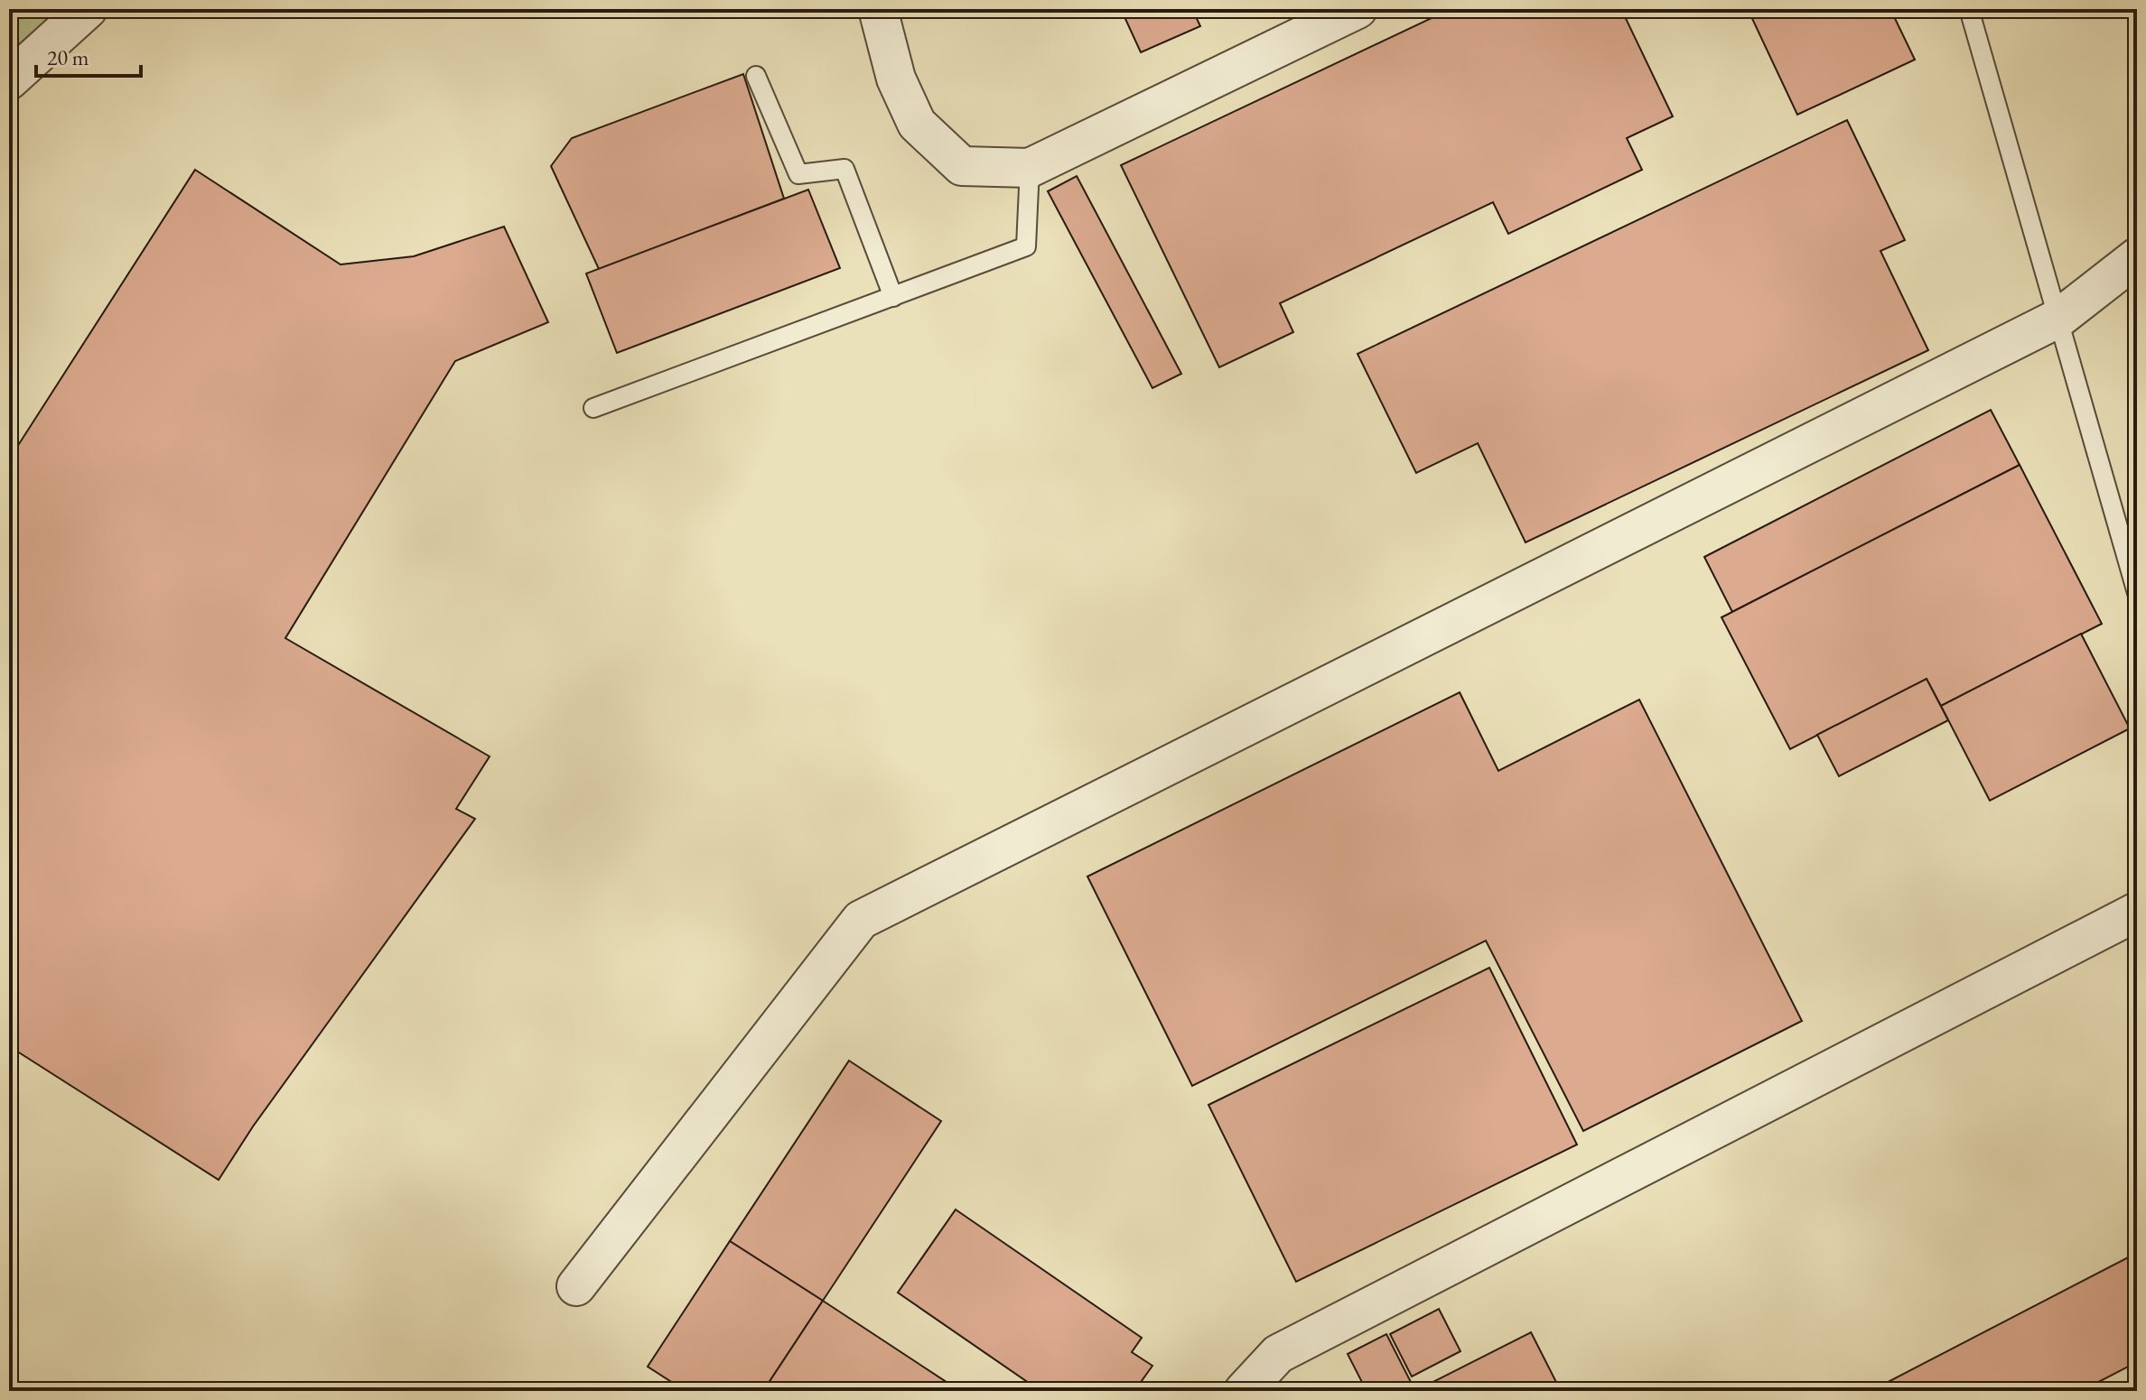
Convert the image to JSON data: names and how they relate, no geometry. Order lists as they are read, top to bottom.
{
  "scale_bar": "20 m"
}
